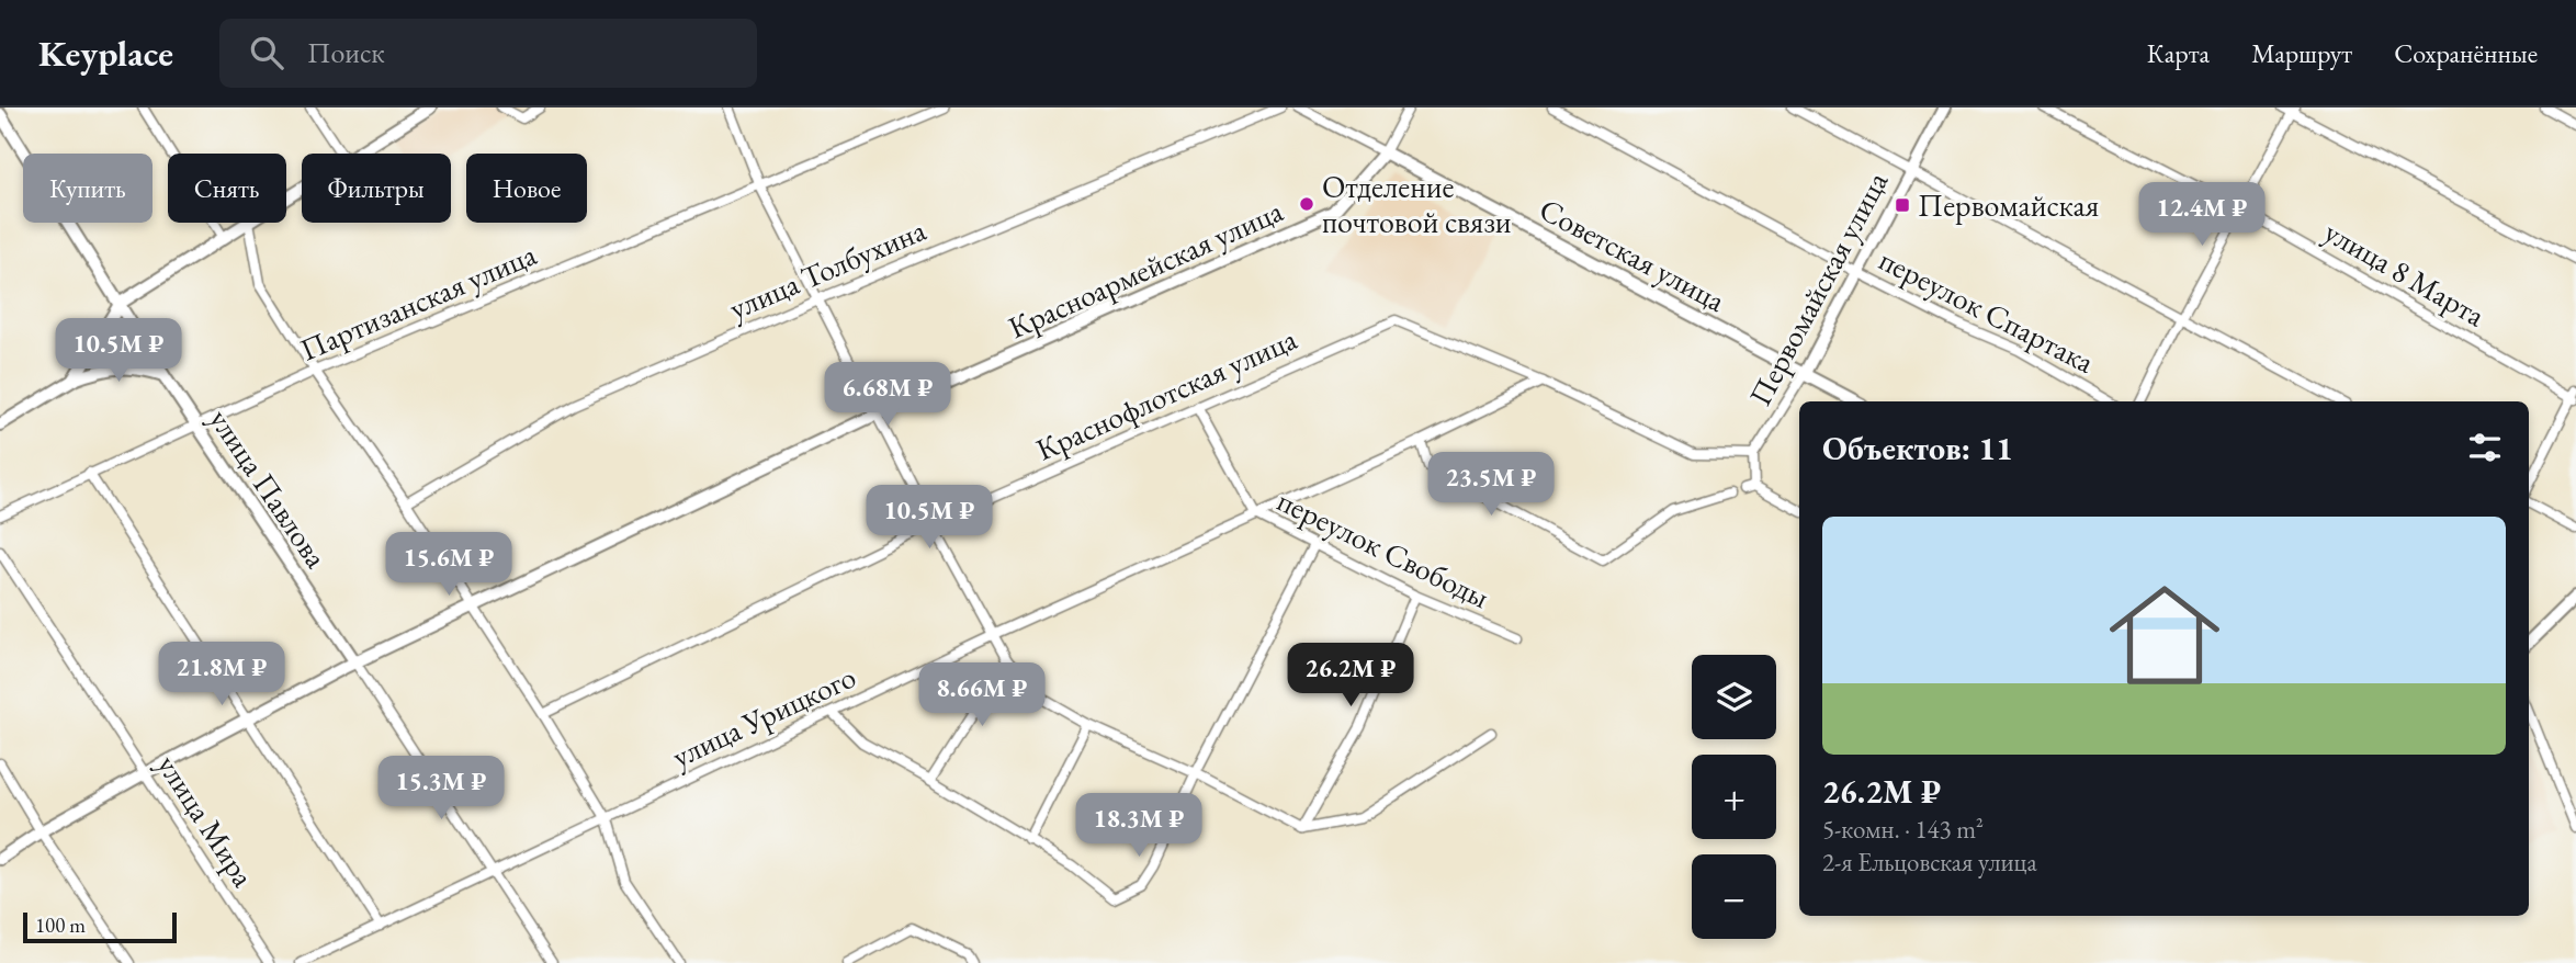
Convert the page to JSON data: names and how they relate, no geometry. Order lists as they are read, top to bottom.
{
  "streets": {
    "street": [
      "Советская улица",
      "улица Толбухина",
      "Красноармейская улица",
      "улица 8 Марта",
      "Первомайская улица",
      "Партизанская улица",
      "переулок Спартака",
      "Краснофлотская улица",
      "улица Павлова",
      "переулок Свободы",
      "улица Урицкого",
      "улица Мира"
    ]
  },
  "crossings": [
    ["Советская улица", "Красноармейская улица"],
    ["Советская улица", "Первомайская улица"],
    ["Красноармейская улица", "улица Павлова"],
    ["Красноармейская улица", "улица Мира"],
    ["Первомайская улица", "переулок Спартака"],
    ["Партизанская улица", "улица Павлова"],
    ["Краснофлотская улица", "переулок Свободы"],
    ["Краснофлотская улица", "улица Урицкого"],
    ["улица Павлова", "улица Урицкого"],
    ["переулок Свободы", "улица Урицкого"]
  ],
  "places": {
    "other": ["Отделение почтовой связи"],
    "transit": ["Первомайская"]
  },
  "scale_bar": "100 m",
  "page": {
    "header": "Keyplace",
    "search": "Поиск",
    "nav": ["Карта", "Маршрут", "Сохранённые"],
    "chip": [
      "Купить",
      "Снять",
      "Фильтры",
      "Новое"
    ],
    "price": [
      "12.4M ₽",
      "10.5M ₽",
      "6.68M ₽",
      "23.5M ₽",
      "10.5M ₽",
      "15.6M ₽",
      "21.8M ₽",
      "26.2M ₽",
      "8.66M ₽",
      "15.3M ₽",
      "18.3M ₽"
    ],
    "heading": "Объектов: 11",
    "list": [
      {
        "name": "26.2M ₽",
        "note": "5-комн. · 143 m² · 2-я Ельцовская улица"
      }
    ],
    "map_buttons": ["+", "−"],
    "scale": "100 m"
  }
}
